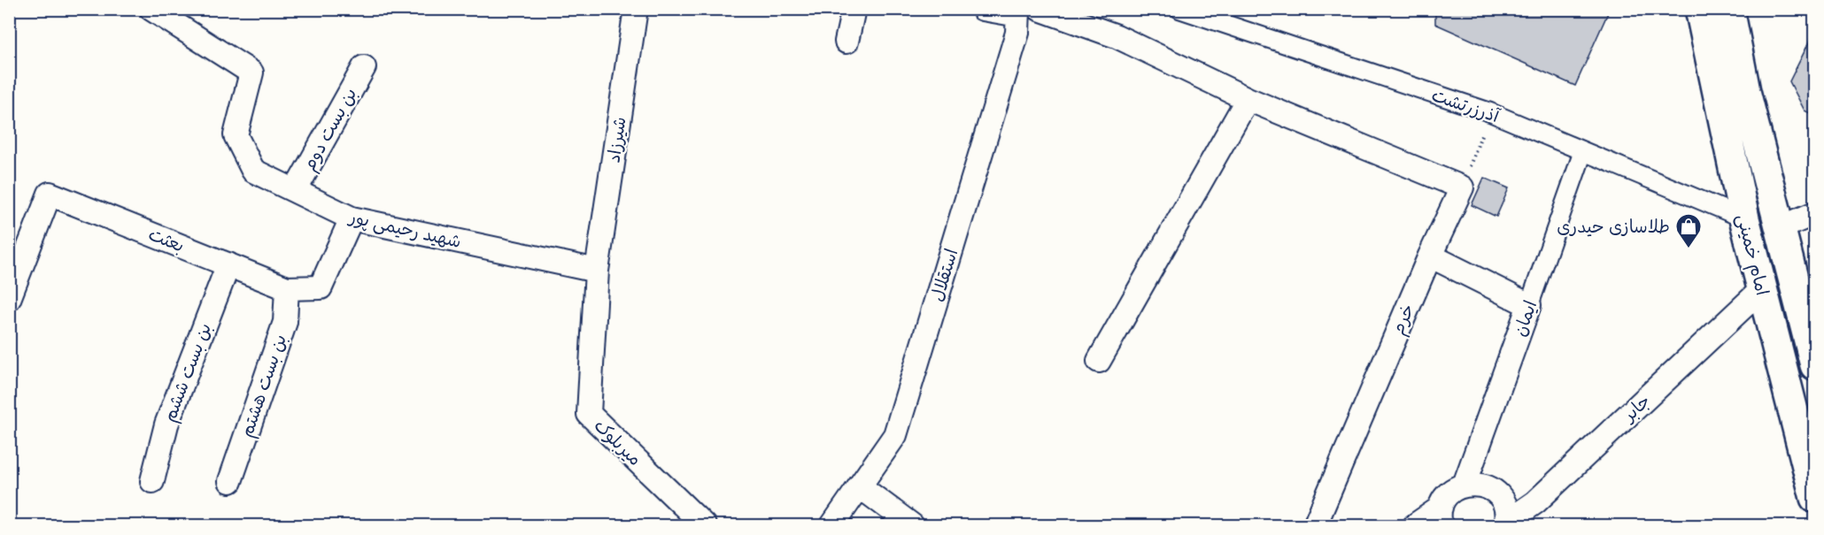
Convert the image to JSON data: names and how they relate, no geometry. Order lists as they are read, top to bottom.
{
  "streets": {
    "main road": ["امام خمینی"],
    "street": [
      "آذرزرتشت",
      "بن بست دوم",
      "شیرزاد",
      "شهید رحیمی پور",
      "بعثت",
      "استقلال",
      "ایمان",
      "خرم",
      "بن بست ششم",
      "بن بست هشتم",
      "جابر",
      "میربلوک"
    ]
  },
  "crossings": [
    ["آذرزرتشت", "امام خمینی"],
    ["آذرزرتشت", "ایمان"],
    ["بن بست دوم", "شهید رحیمی پور"],
    ["شیرزاد", "شهید رحیمی پور"],
    ["شیرزاد", "میربلوک"],
    ["شهید رحیمی پور", "بعثت"],
    ["شهید رحیمی پور", "میربلوک"],
    ["بعثت", "بن بست ششم"],
    ["بعثت", "بن بست هشتم"],
    ["امام خمینی", "جابر"]
  ],
  "places": {
    "shop": ["طلاسازی حیدری"]
  }
}
